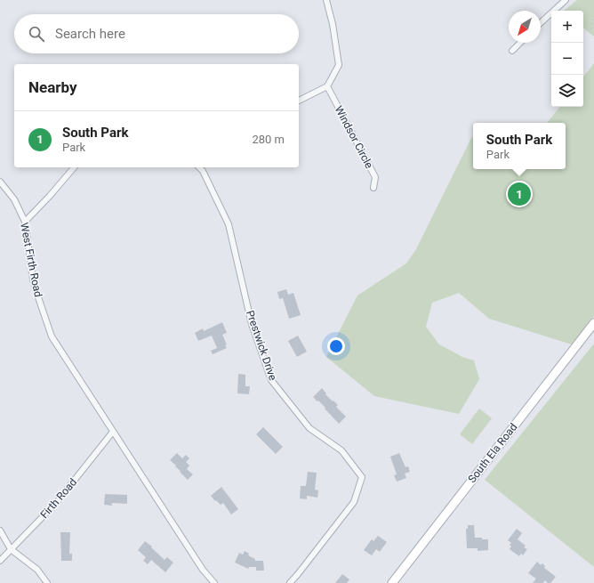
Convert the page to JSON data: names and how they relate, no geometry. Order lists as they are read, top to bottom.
{
  "streets": {
    "main road": ["South Ela Road"],
    "street": [
      "Windsor Circle",
      "West Firth Road",
      "Prestwick Drive",
      "Firth Road"
    ]
  },
  "crossings": [
    ["West Firth Road", "Firth Road"]
  ],
  "north": "bottom left",
  "page": {
    "map_buttons": ["+", "−"],
    "search": "Search here",
    "heading": "Nearby",
    "list": [
      {
        "mark": "1",
        "name": "South Park",
        "note": "Park",
        "value": "280 m"
      }
    ],
    "popup": ["South Park", "Park"],
    "pins": "1"
  }
}
